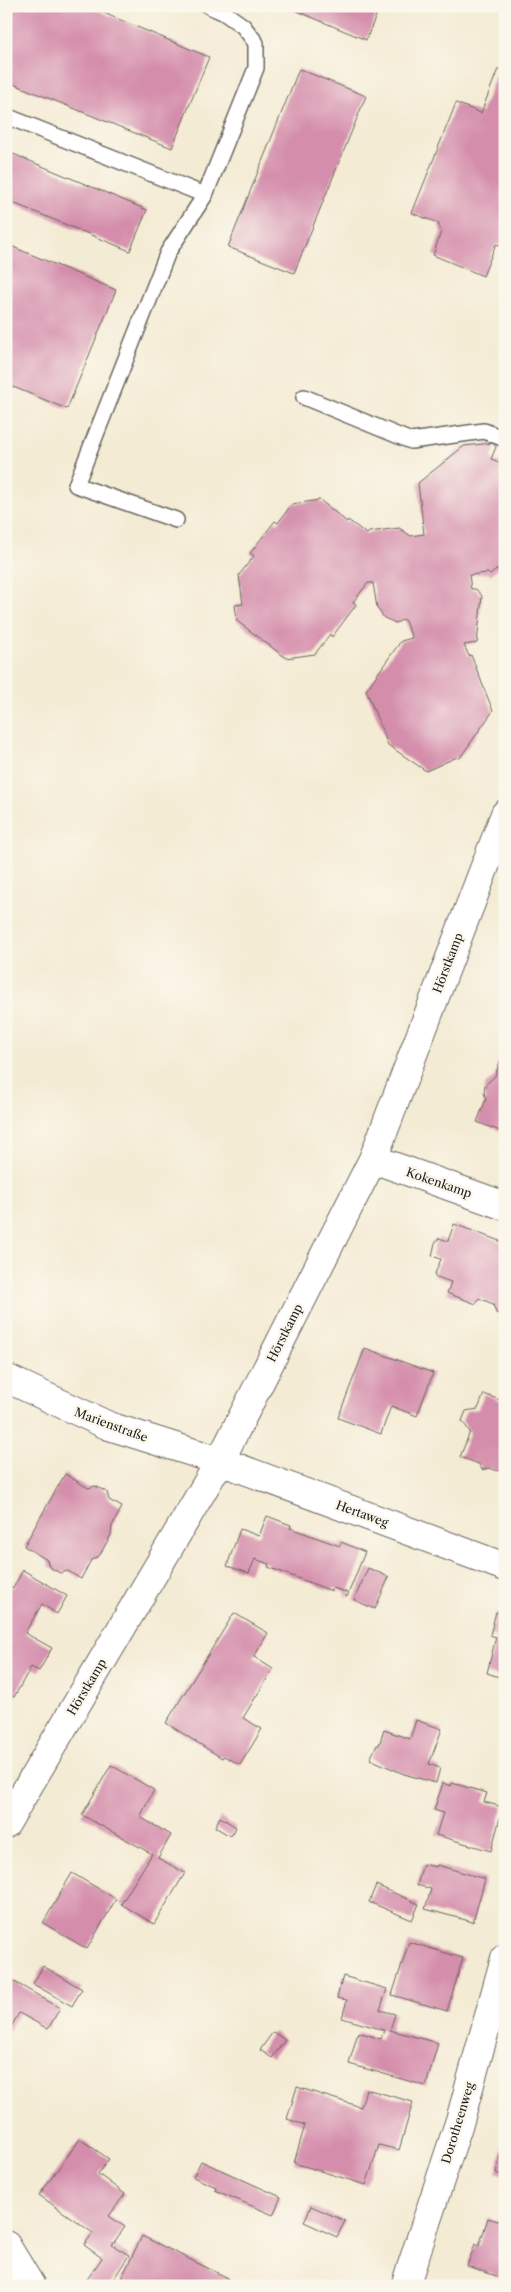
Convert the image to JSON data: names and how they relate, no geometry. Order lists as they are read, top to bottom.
{
  "streets": {
    "street": [
      "Hörstkamp",
      "Kokenkamp",
      "Marienstraße",
      "Hertaweg",
      "Dorotheenweg"
    ]
  },
  "crossings": [
    ["Hörstkamp", "Kokenkamp"],
    ["Hörstkamp", "Marienstraße"],
    ["Hörstkamp", "Hertaweg"],
    ["Marienstraße", "Hertaweg"]
  ]
}
